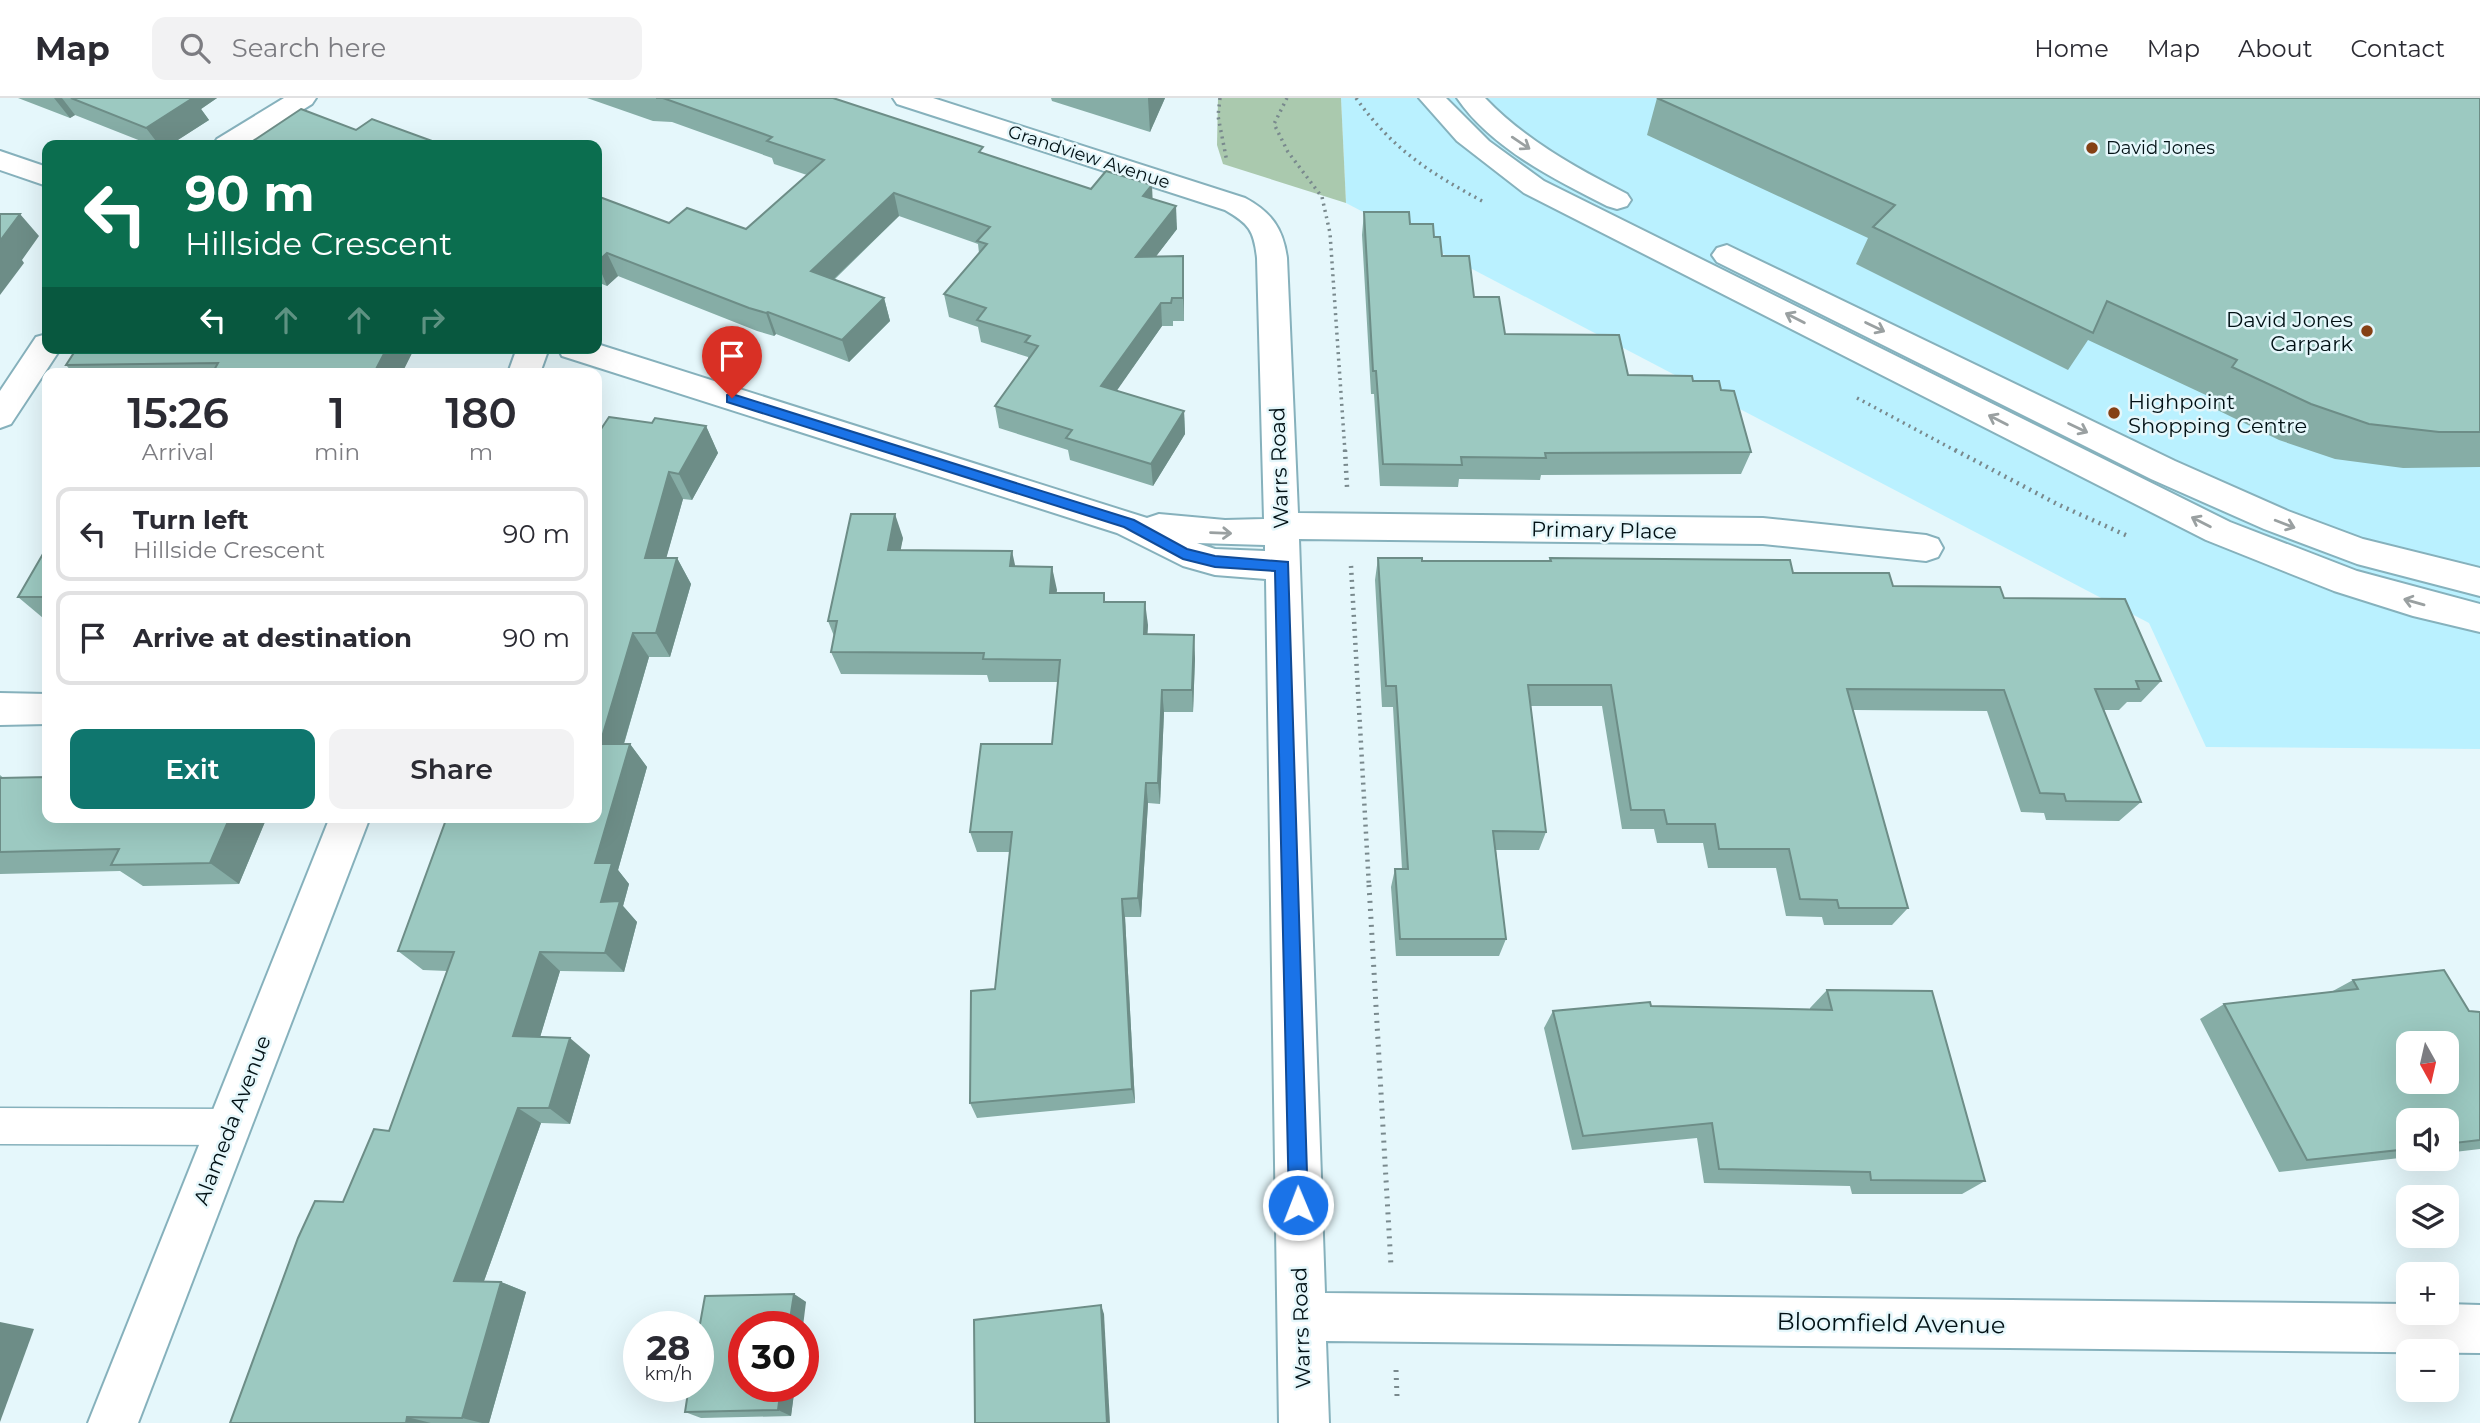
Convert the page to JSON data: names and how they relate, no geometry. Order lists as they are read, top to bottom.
{
  "streets": {
    "street": [
      "Grandview Avenue",
      "Warrs Road",
      "Primary Place",
      "Alameda Avenue",
      "Bloomfield Avenue"
    ]
  },
  "crossings": [
    ["Grandview Avenue", "Warrs Road"],
    ["Warrs Road", "Primary Place"],
    ["Warrs Road", "Bloomfield Avenue"]
  ],
  "places": ["David Jones", "David Jones Carpark", "Highpoint Shopping Centre"],
  "north": "bottom",
  "page": {
    "header": "Map",
    "search": "Search here",
    "nav": [
      "Home",
      "Map",
      "About",
      "Contact"
    ],
    "turn": ["90 m", "Hillside Crescent"],
    "eta": [
      "15:26",
      "Arrival",
      "1",
      "min",
      "180",
      "m"
    ],
    "list": [
      {
        "name": "Turn left",
        "note": "Hillside Crescent",
        "value": "90 m"
      },
      {
        "name": "Arrive at destination",
        "value": "90 m"
      }
    ],
    "buttons": ["Exit", "Share"],
    "map_buttons": ["+", "−"],
    "speed": "28 km/h",
    "limit": "30"
  }
}
